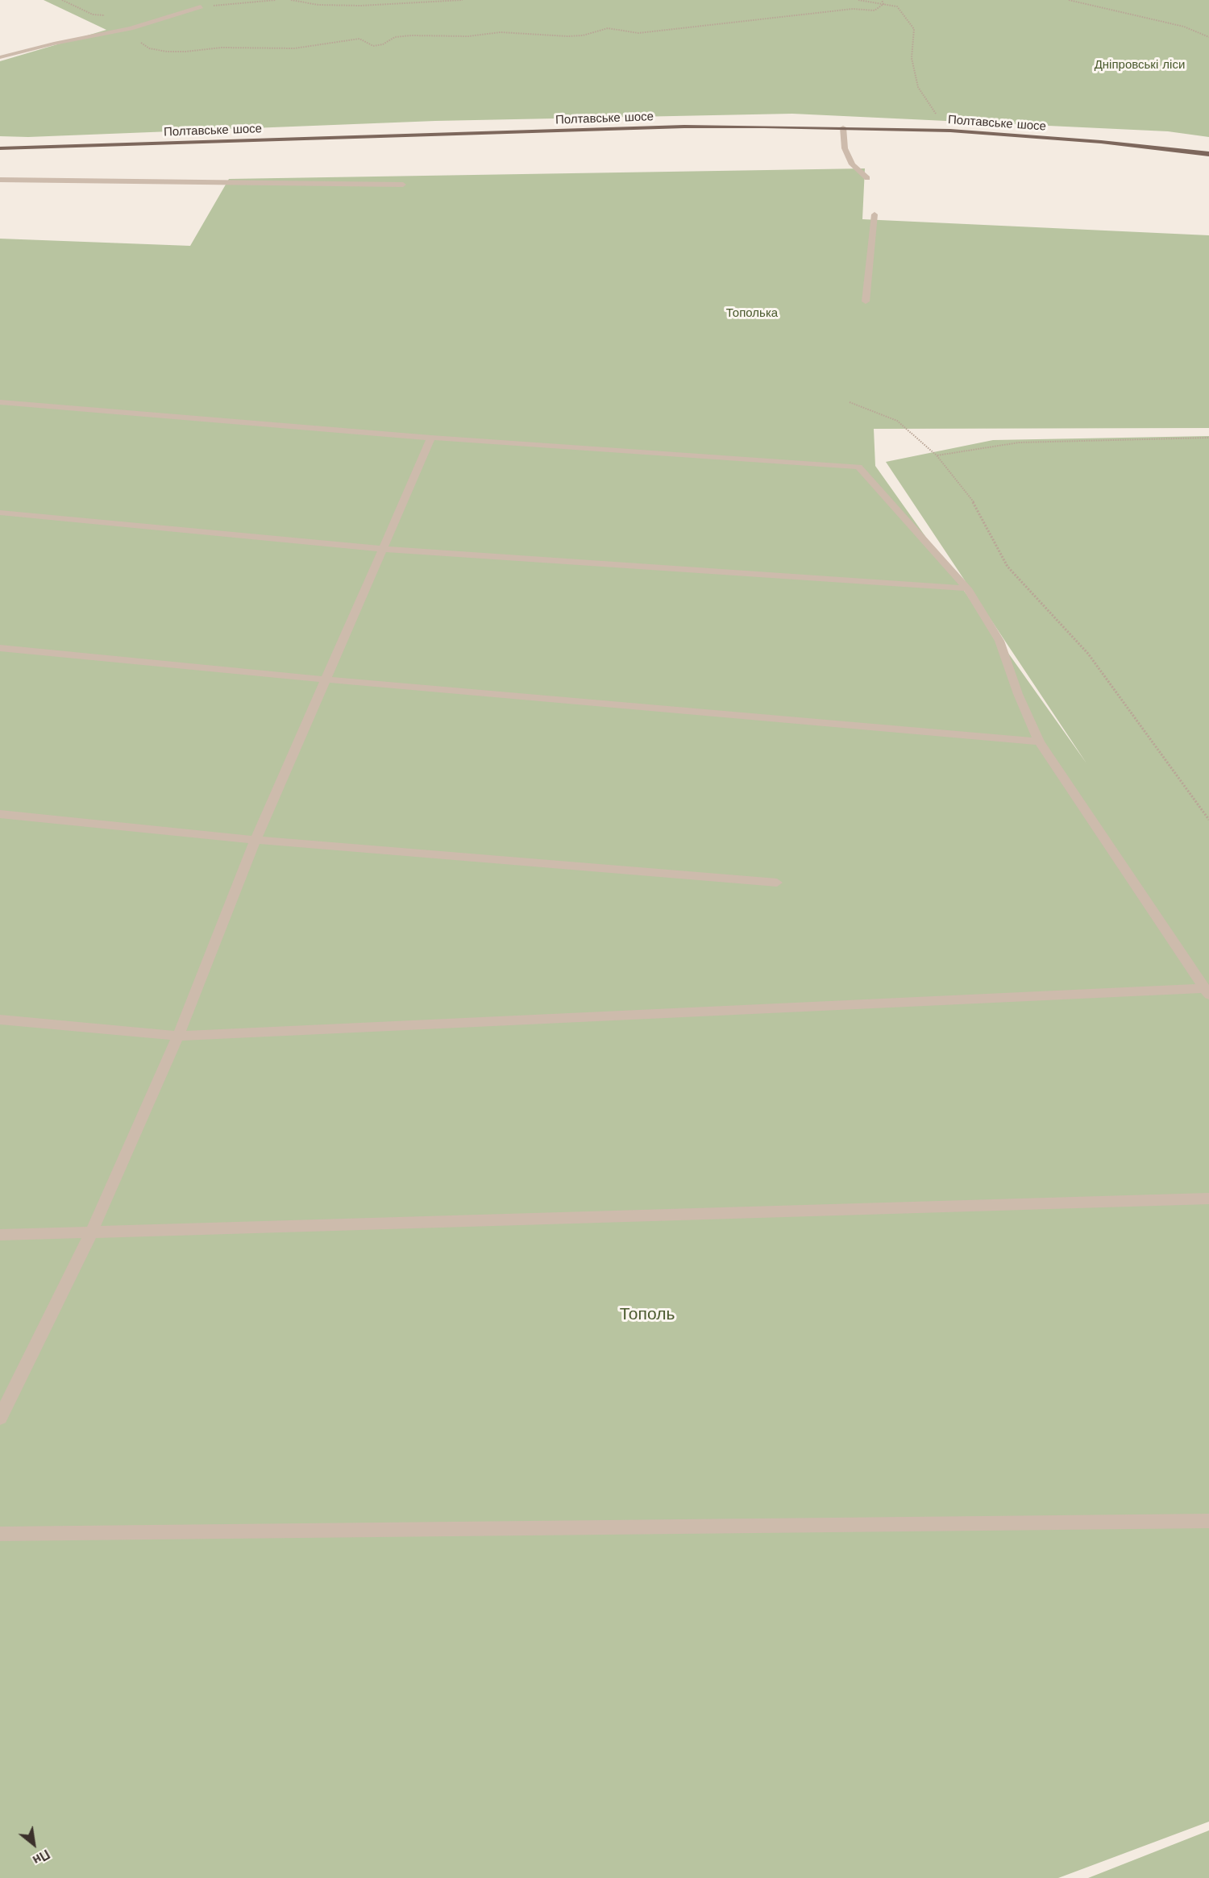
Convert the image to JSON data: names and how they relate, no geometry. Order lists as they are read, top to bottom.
{
  "streets": {
    "main road": ["Полтавське шосе"]
  },
  "parks": ["Дніпровські ліси", "Тополька", "Тополь"],
  "north": "bottom right"
}
